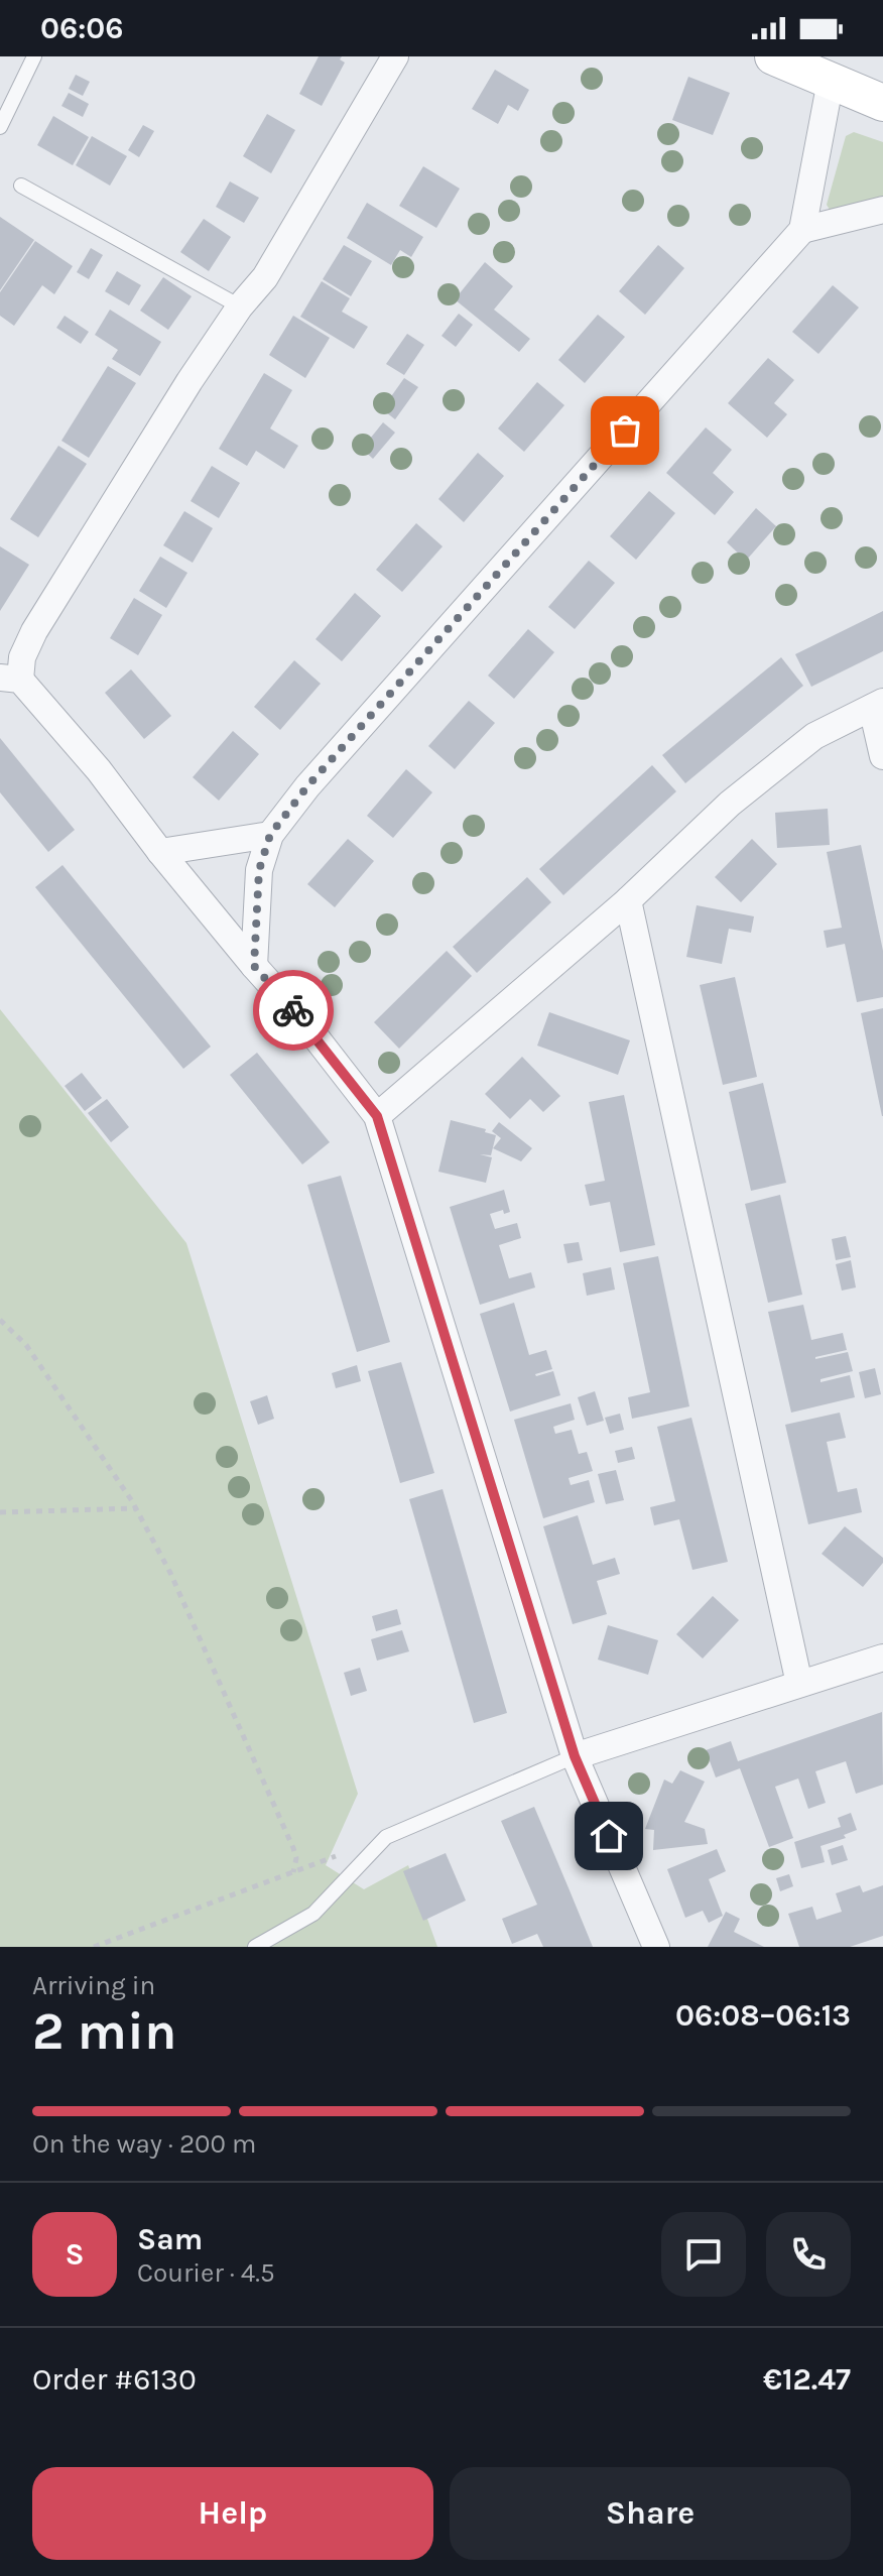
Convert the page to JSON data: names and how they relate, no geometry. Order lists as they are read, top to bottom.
{
  "page": {
    "status": "06:06",
    "heading": ["2 min", "Arriving in", "06:08–06:13"],
    "panel": [
      "Sam",
      "Courier · 4.5",
      "Order #6130",
      "€12.47"
    ],
    "bar": "On the way · 200 m",
    "round": "S",
    "buttons": ["Help", "Share"]
  }
}
